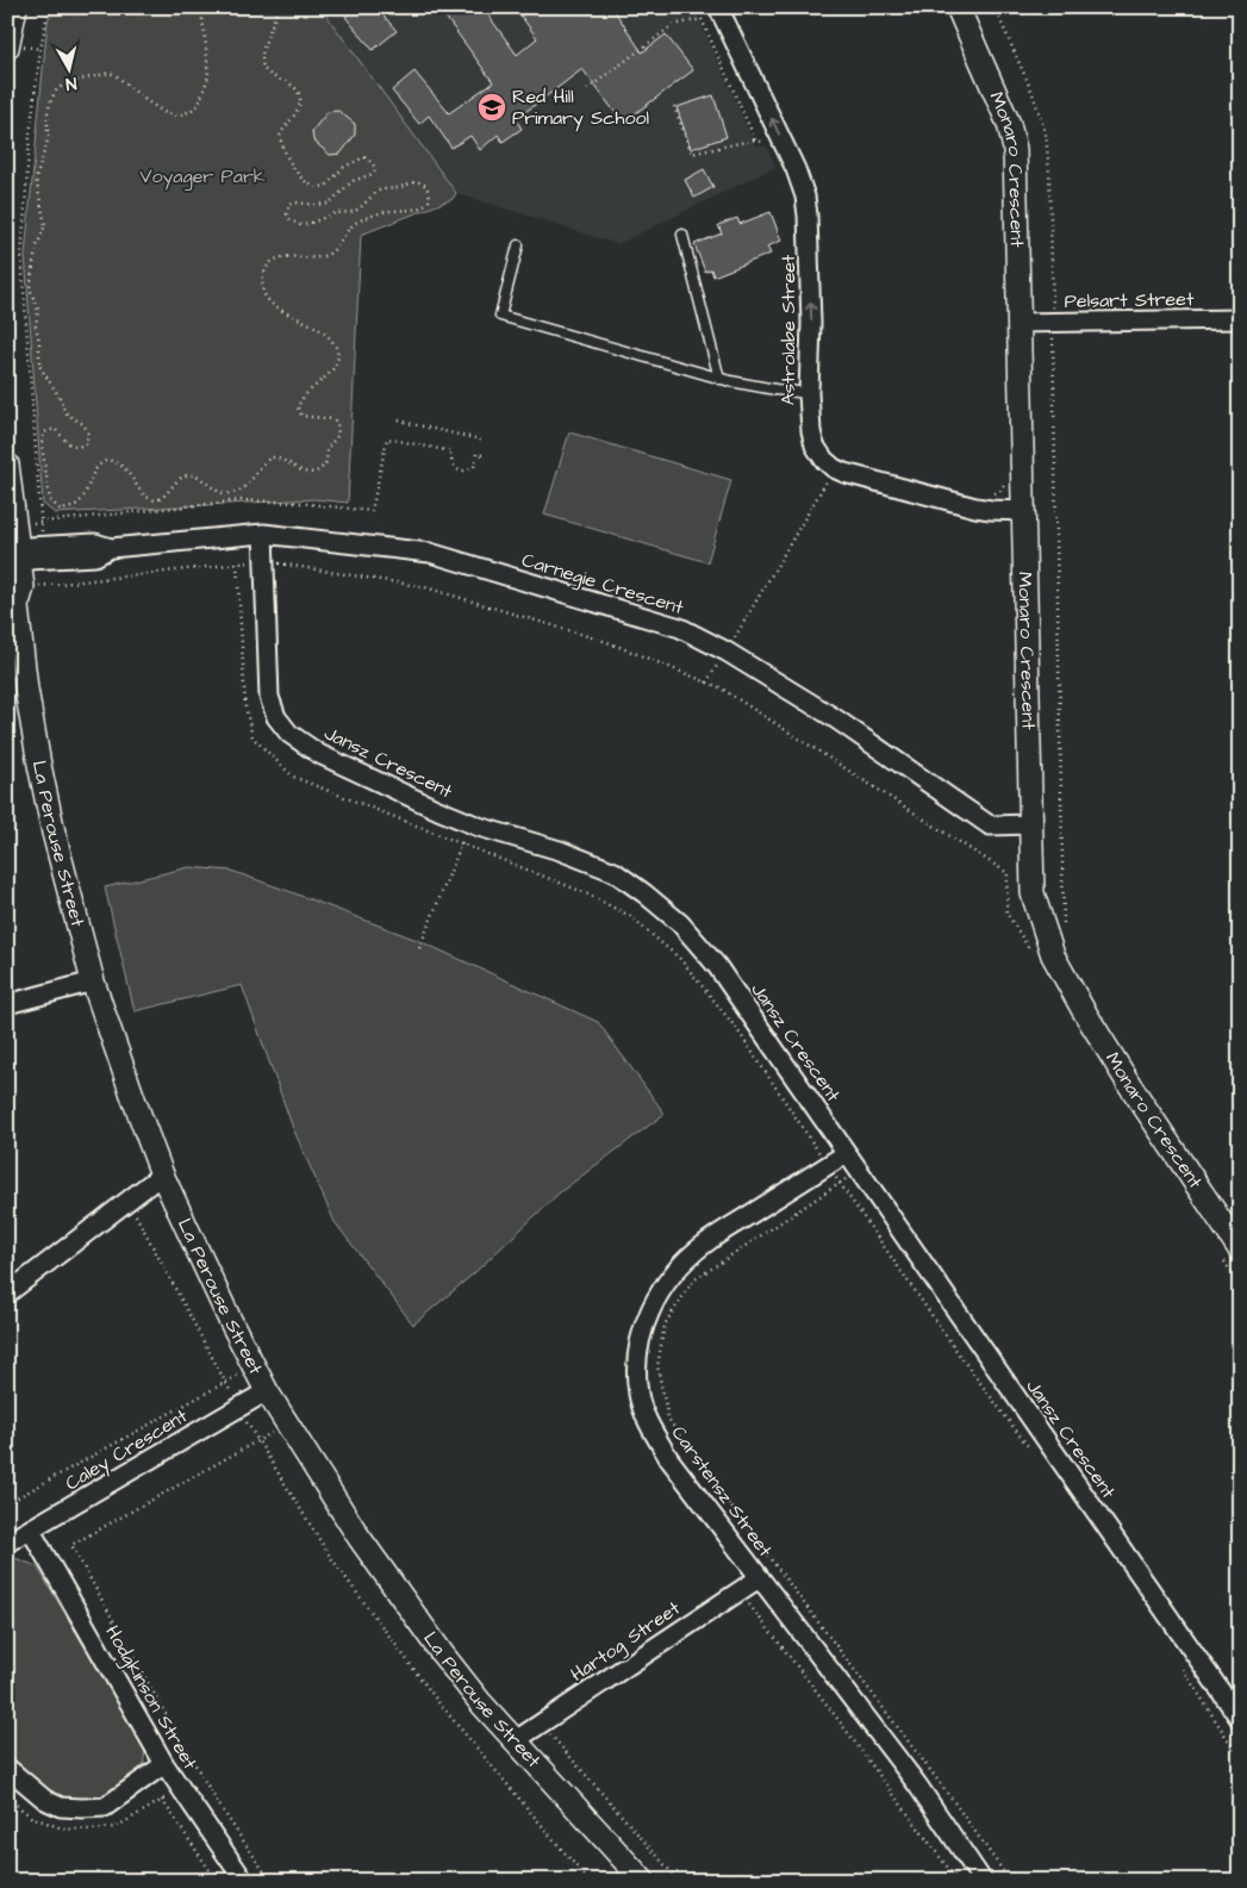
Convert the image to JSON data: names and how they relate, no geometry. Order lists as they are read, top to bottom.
{
  "streets": {
    "street": [
      "Monaro Crescent",
      "Pelsart Street",
      "Astrolabe Street",
      "Carnegie Crescent",
      "Jansz Crescent",
      "La Perouse Street",
      "Caley Crescent",
      "Carstensz Street",
      "Hartog Street",
      "Hodgkinson Street"
    ]
  },
  "crossings": [
    ["Monaro Crescent", "Pelsart Street"],
    ["Monaro Crescent", "Carnegie Crescent"],
    ["Carnegie Crescent", "Jansz Crescent"],
    ["Carnegie Crescent", "La Perouse Street"],
    ["Jansz Crescent", "Carstensz Street"],
    ["La Perouse Street", "Caley Crescent"],
    ["La Perouse Street", "Hartog Street"],
    ["Caley Crescent", "Hodgkinson Street"],
    ["Carstensz Street", "Hartog Street"]
  ],
  "one_way": ["Astrolabe Street"],
  "parks": ["Voyager Park"],
  "places": {
    "school or university": ["Red Hill Primary School"]
  },
  "north": "bottom"
}
